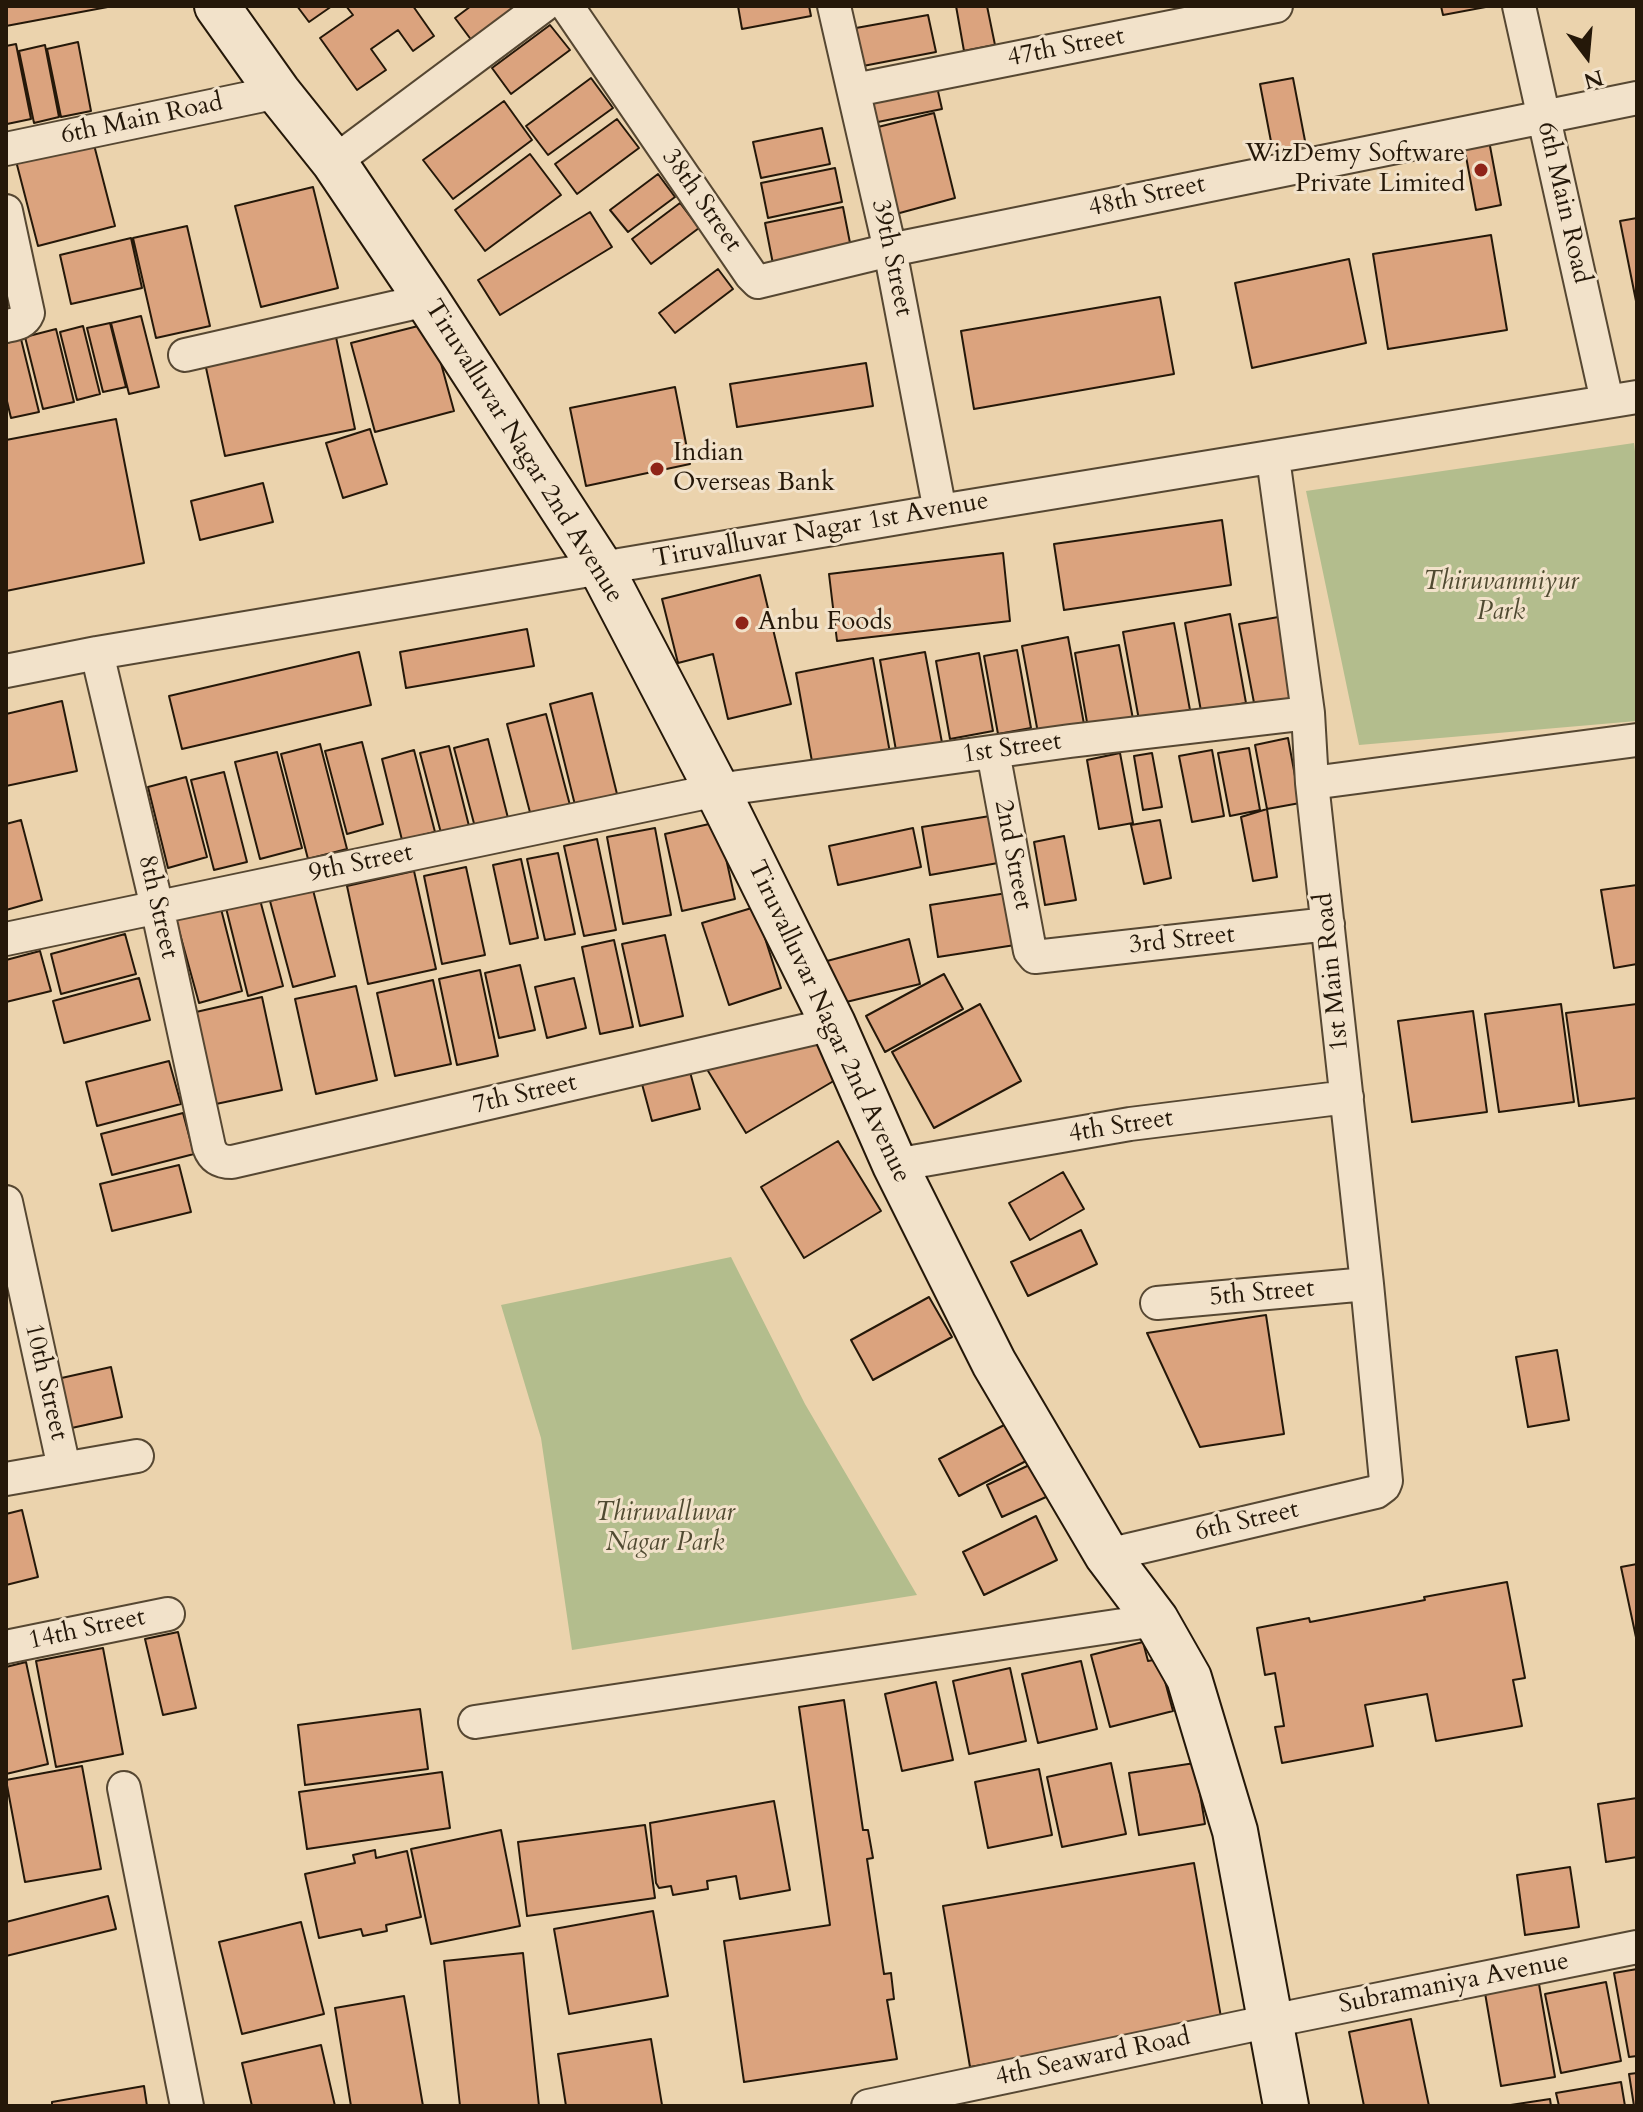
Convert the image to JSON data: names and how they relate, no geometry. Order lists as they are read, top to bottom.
{
  "streets": {
    "street": [
      "47th Street",
      "6th Main Road",
      "48th Street",
      "38th Street",
      "39th Street",
      "Tiruvalluvar Nagar 2nd Avenue",
      "Tiruvalluvar Nagar 1st Avenue",
      "1st Street",
      "2nd Street",
      "9th Street",
      "8th Street",
      "3rd Street",
      "1st Main Road",
      "7th Street",
      "4th Street",
      "5th Street",
      "10th Street",
      "6th Street",
      "14th Street",
      "Subramaniya Avenue",
      "4th Seaward Road"
    ]
  },
  "crossings": [
    ["47th Street", "39th Street"],
    ["6th Main Road", "48th Street"],
    ["6th Main Road", "Tiruvalluvar Nagar 2nd Avenue"],
    ["6th Main Road", "Tiruvalluvar Nagar 1st Avenue"],
    ["48th Street", "38th Street"],
    ["48th Street", "39th Street"],
    ["38th Street", "39th Street"],
    ["39th Street", "Tiruvalluvar Nagar 1st Avenue"],
    ["Tiruvalluvar Nagar 2nd Avenue", "Tiruvalluvar Nagar 1st Avenue"],
    ["Tiruvalluvar Nagar 2nd Avenue", "1st Street"],
    ["Tiruvalluvar Nagar 2nd Avenue", "9th Street"],
    ["Tiruvalluvar Nagar 2nd Avenue", "7th Street"],
    ["Tiruvalluvar Nagar 2nd Avenue", "4th Street"],
    ["Tiruvalluvar Nagar 2nd Avenue", "6th Street"],
    ["Tiruvalluvar Nagar 2nd Avenue", "Subramaniya Avenue"],
    ["Tiruvalluvar Nagar 2nd Avenue", "4th Seaward Road"],
    ["Tiruvalluvar Nagar 1st Avenue", "8th Street"],
    ["Tiruvalluvar Nagar 1st Avenue", "1st Main Road"],
    ["1st Street", "2nd Street"],
    ["1st Street", "9th Street"],
    ["1st Street", "1st Main Road"],
    ["2nd Street", "3rd Street"],
    ["9th Street", "8th Street"],
    ["8th Street", "7th Street"],
    ["3rd Street", "1st Main Road"],
    ["1st Main Road", "4th Street"],
    ["1st Main Road", "5th Street"],
    ["1st Main Road", "6th Street"],
    ["Subramaniya Avenue", "4th Seaward Road"]
  ],
  "parks": ["Thiruvanmiyur Park", "Thiruvalluvar Nagar Park"],
  "places": ["WizDemy Software Private Limited", "Indian Overseas Bank", "Anbu Foods"],
  "north": "bottom"
}
